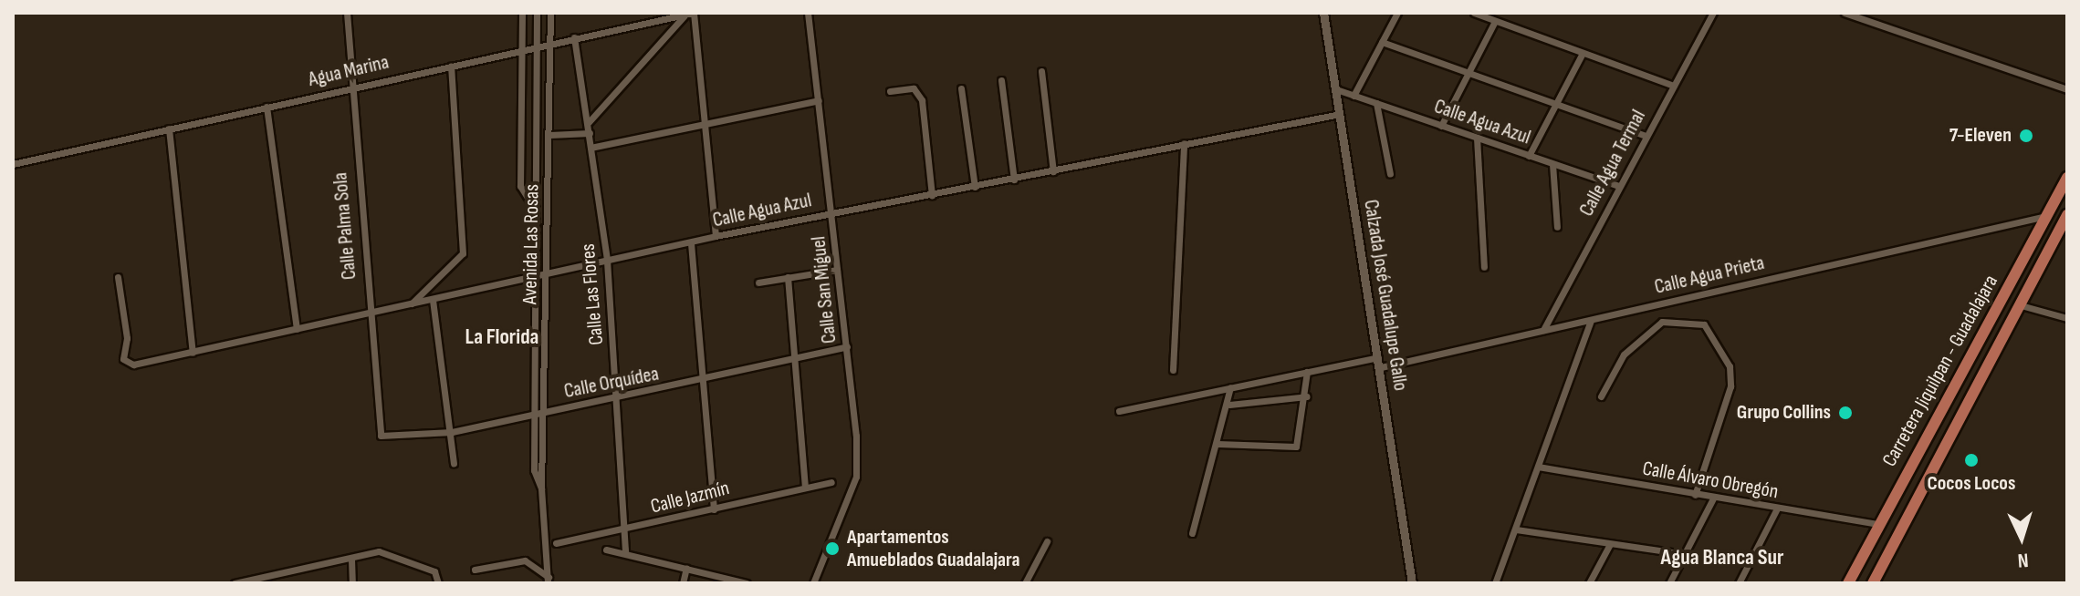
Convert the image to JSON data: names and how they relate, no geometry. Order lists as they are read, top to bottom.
{
  "streets": {
    "highway": ["Carretera Jiquilpan - Guadalajara"],
    "street": [
      "Agua Marina",
      "Calle Agua Azul",
      "Calle Agua Termal",
      "Calle Palma Sola",
      "Avenida Las Rosas",
      "Calle Agua Prieta",
      "Calle San Miguel",
      "Calle Las Flores",
      "Calzada José Guadalupe Gallo",
      "Calle Orquídea",
      "Calle Álvaro Obregón",
      "Calle Jazmín"
    ]
  },
  "crossings": [
    ["Agua Marina", "Calle Palma Sola"],
    ["Agua Marina", "Avenida Las Rosas"],
    ["Agua Marina", "Calle Las Flores"],
    ["Calle Agua Azul", "Calle Agua Termal"],
    ["Calle Agua Azul", "Calle Palma Sola"],
    ["Calle Agua Azul", "Avenida Las Rosas"],
    ["Calle Agua Azul", "Calle San Miguel"],
    ["Calle Agua Azul", "Calle Las Flores"],
    ["Calle Agua Azul", "Calzada José Guadalupe Gallo"],
    ["Calle Agua Termal", "Calle Agua Prieta"],
    ["Calle Palma Sola", "Calle Orquídea"],
    ["Avenida Las Rosas", "Calle Orquídea"],
    ["Calle Agua Prieta", "Calzada José Guadalupe Gallo"],
    ["Calle Agua Prieta", "Carretera Jiquilpan - Guadalajara"],
    ["Calle San Miguel", "Calle Orquídea"],
    ["Calle Las Flores", "Calle Orquídea"],
    ["Calle Las Flores", "Calle Jazmín"],
    ["Carretera Jiquilpan - Guadalajara", "Calle Álvaro Obregón"]
  ],
  "districts": ["La Florida", "Agua Blanca Sur"],
  "places": [
    "7-Eleven",
    "Grupo Collins",
    "Cocos Locos",
    "Apartamentos Amueblados Guadalajara"
  ],
  "north": "bottom"
}
